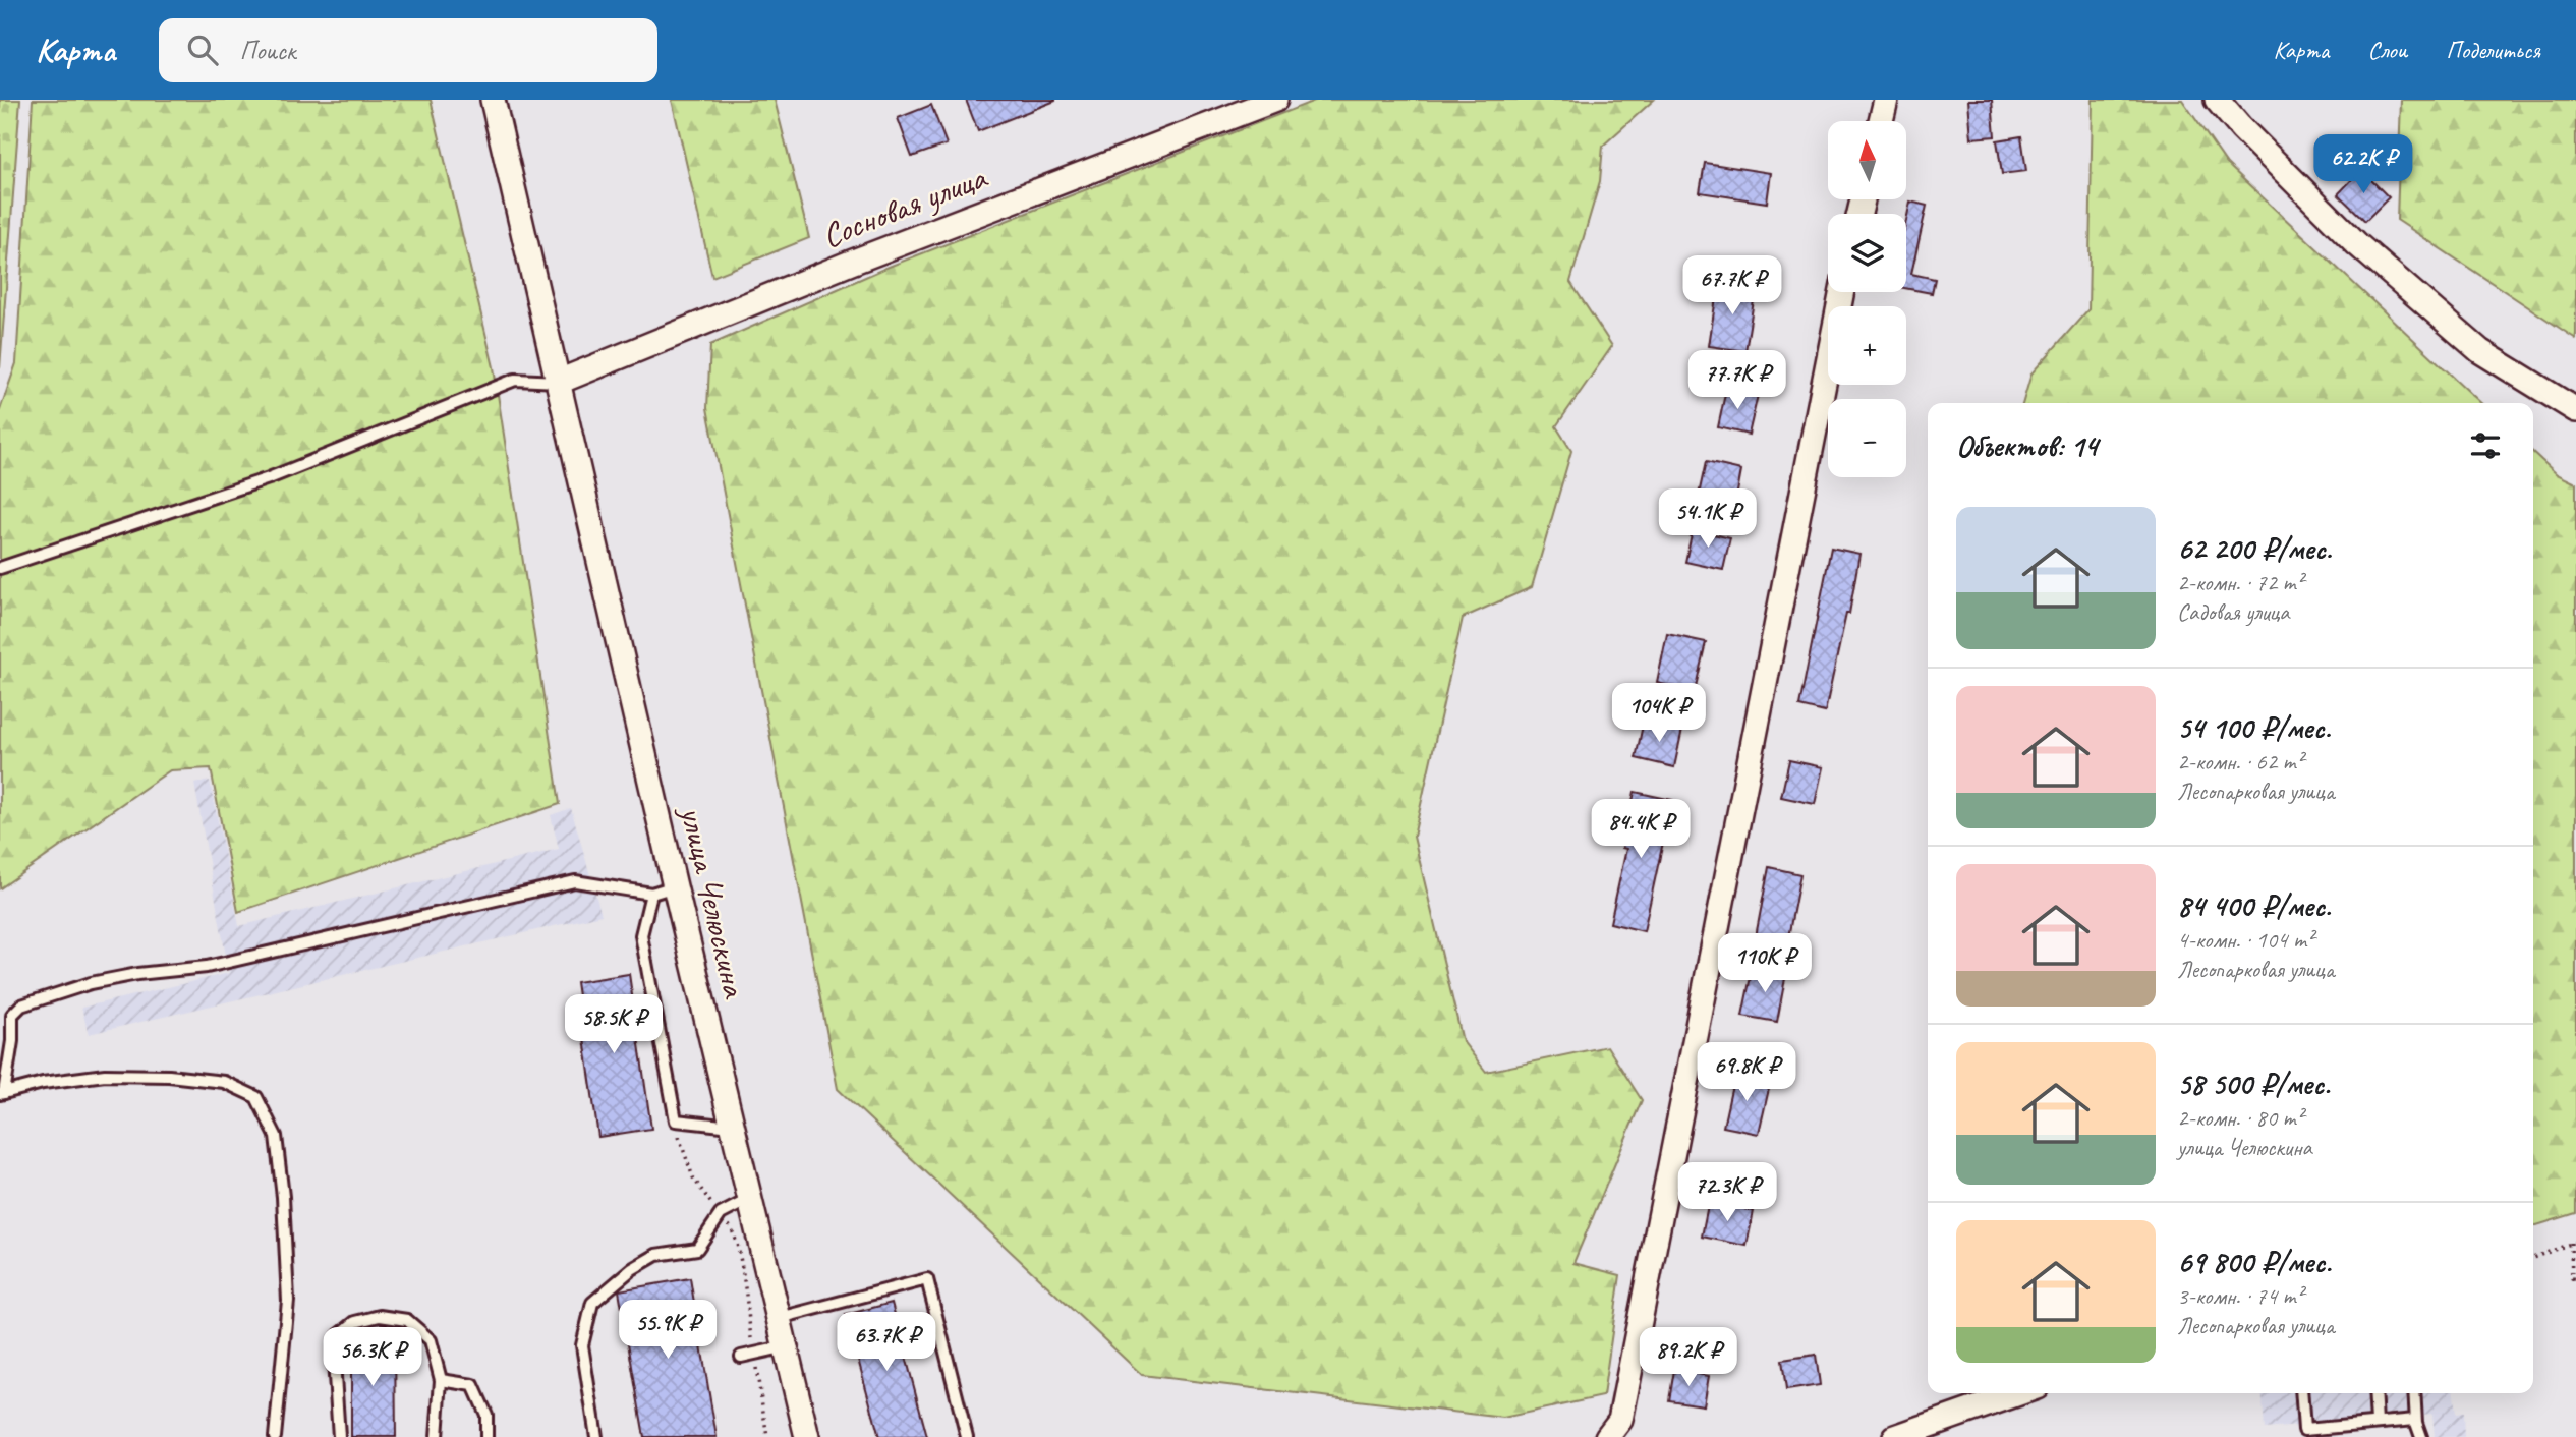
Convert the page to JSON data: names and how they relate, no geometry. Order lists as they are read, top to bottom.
{
  "streets": {
    "street": ["Сосновая улица", "улица Челюскина"]
  },
  "crossings": [
    ["Сосновая улица", "улица Челюскина"]
  ],
  "north": "top",
  "page": {
    "header": "Карта",
    "search": "Поиск",
    "nav": ["Карта", "Слои", "Поделиться"],
    "map_buttons": ["+", "−"],
    "price": [
      "62.2K ₽",
      "67.7K ₽",
      "77.7K ₽",
      "54.1K ₽",
      "104K ₽",
      "84.4K ₽",
      "110K ₽",
      "58.5K ₽",
      "69.8K ₽",
      "72.3K ₽",
      "55.9K ₽",
      "63.7K ₽",
      "56.3K ₽",
      "89.2K ₽"
    ],
    "heading": "Объектов: 14",
    "list": [
      {
        "name": "62 200 ₽/мес.",
        "note": "2-комн. · 72 m² · Садовая улица"
      },
      {
        "name": "54 100 ₽/мес.",
        "note": "2-комн. · 62 m² · Лесопарковая улица"
      },
      {
        "name": "84 400 ₽/мес.",
        "note": "4-комн. · 104 m² · Лесопарковая улица"
      },
      {
        "name": "58 500 ₽/мес.",
        "note": "2-комн. · 80 m² · улица Челюскина"
      },
      {
        "name": "69 800 ₽/мес.",
        "note": "3-комн. · 74 m² · Лесопарковая улица"
      }
    ]
  }
}
